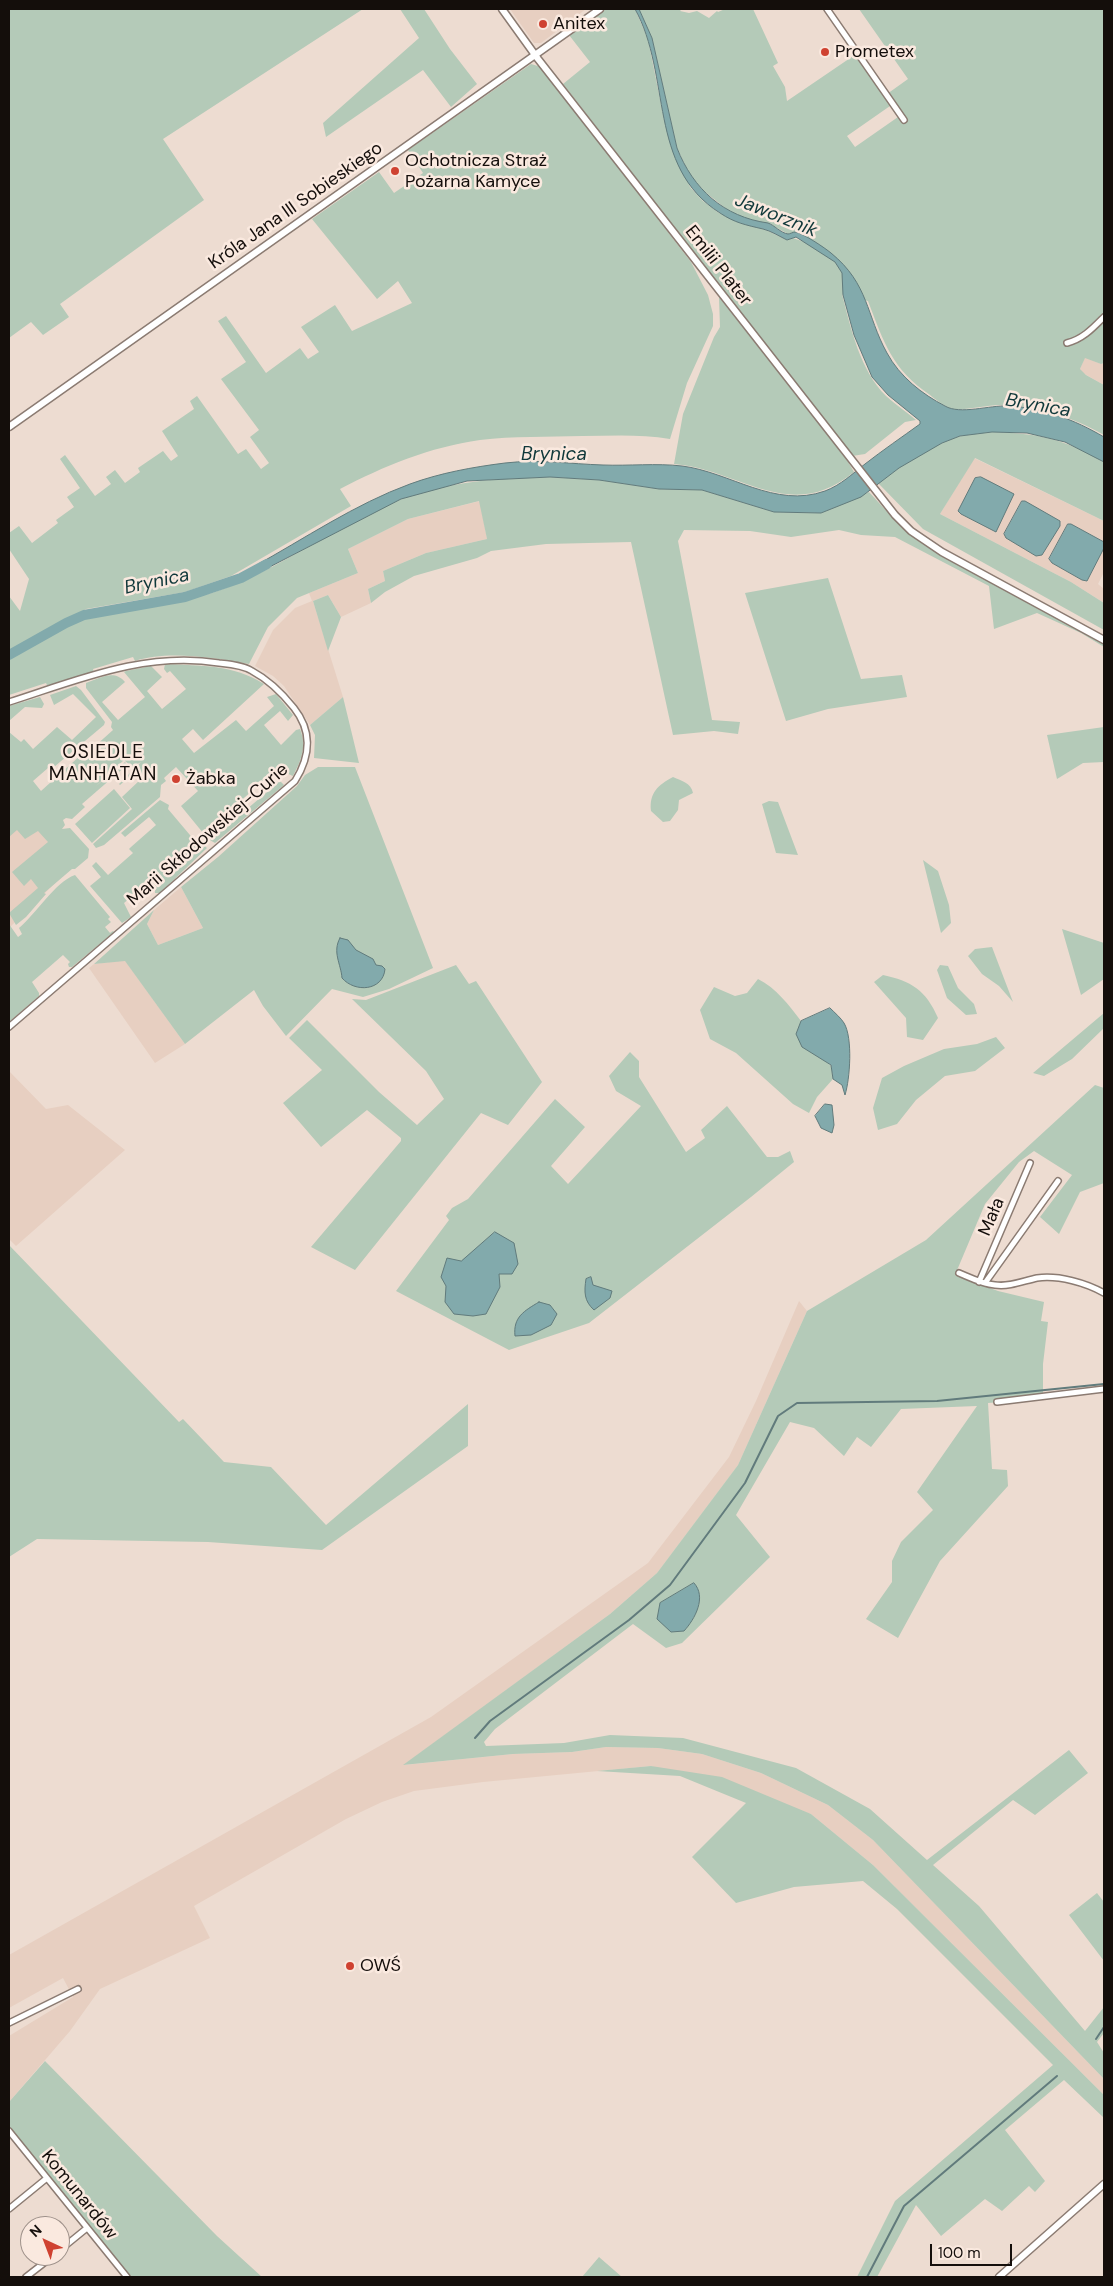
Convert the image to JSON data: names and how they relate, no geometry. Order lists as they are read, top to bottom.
{
  "streets": {
    "street": [
      "Króla Jana III Sobieskiego",
      "Emilii Plater",
      "Marii Skłodowskiej-Curie",
      "Mała",
      "Komunardów"
    ]
  },
  "crossings": [
    ["Króla Jana III Sobieskiego", "Emilii Plater"]
  ],
  "districts": ["OSIEDLE MANHATAN"],
  "water": ["Jaworznik", "Brynica"],
  "places": [
    "Anitex",
    "Prometex",
    "Ochotnicza Straż Pożarna Kamyce",
    "Żabka",
    "OWŚ"
  ],
  "scale_bar": "100 m",
  "north": "top left"
}
